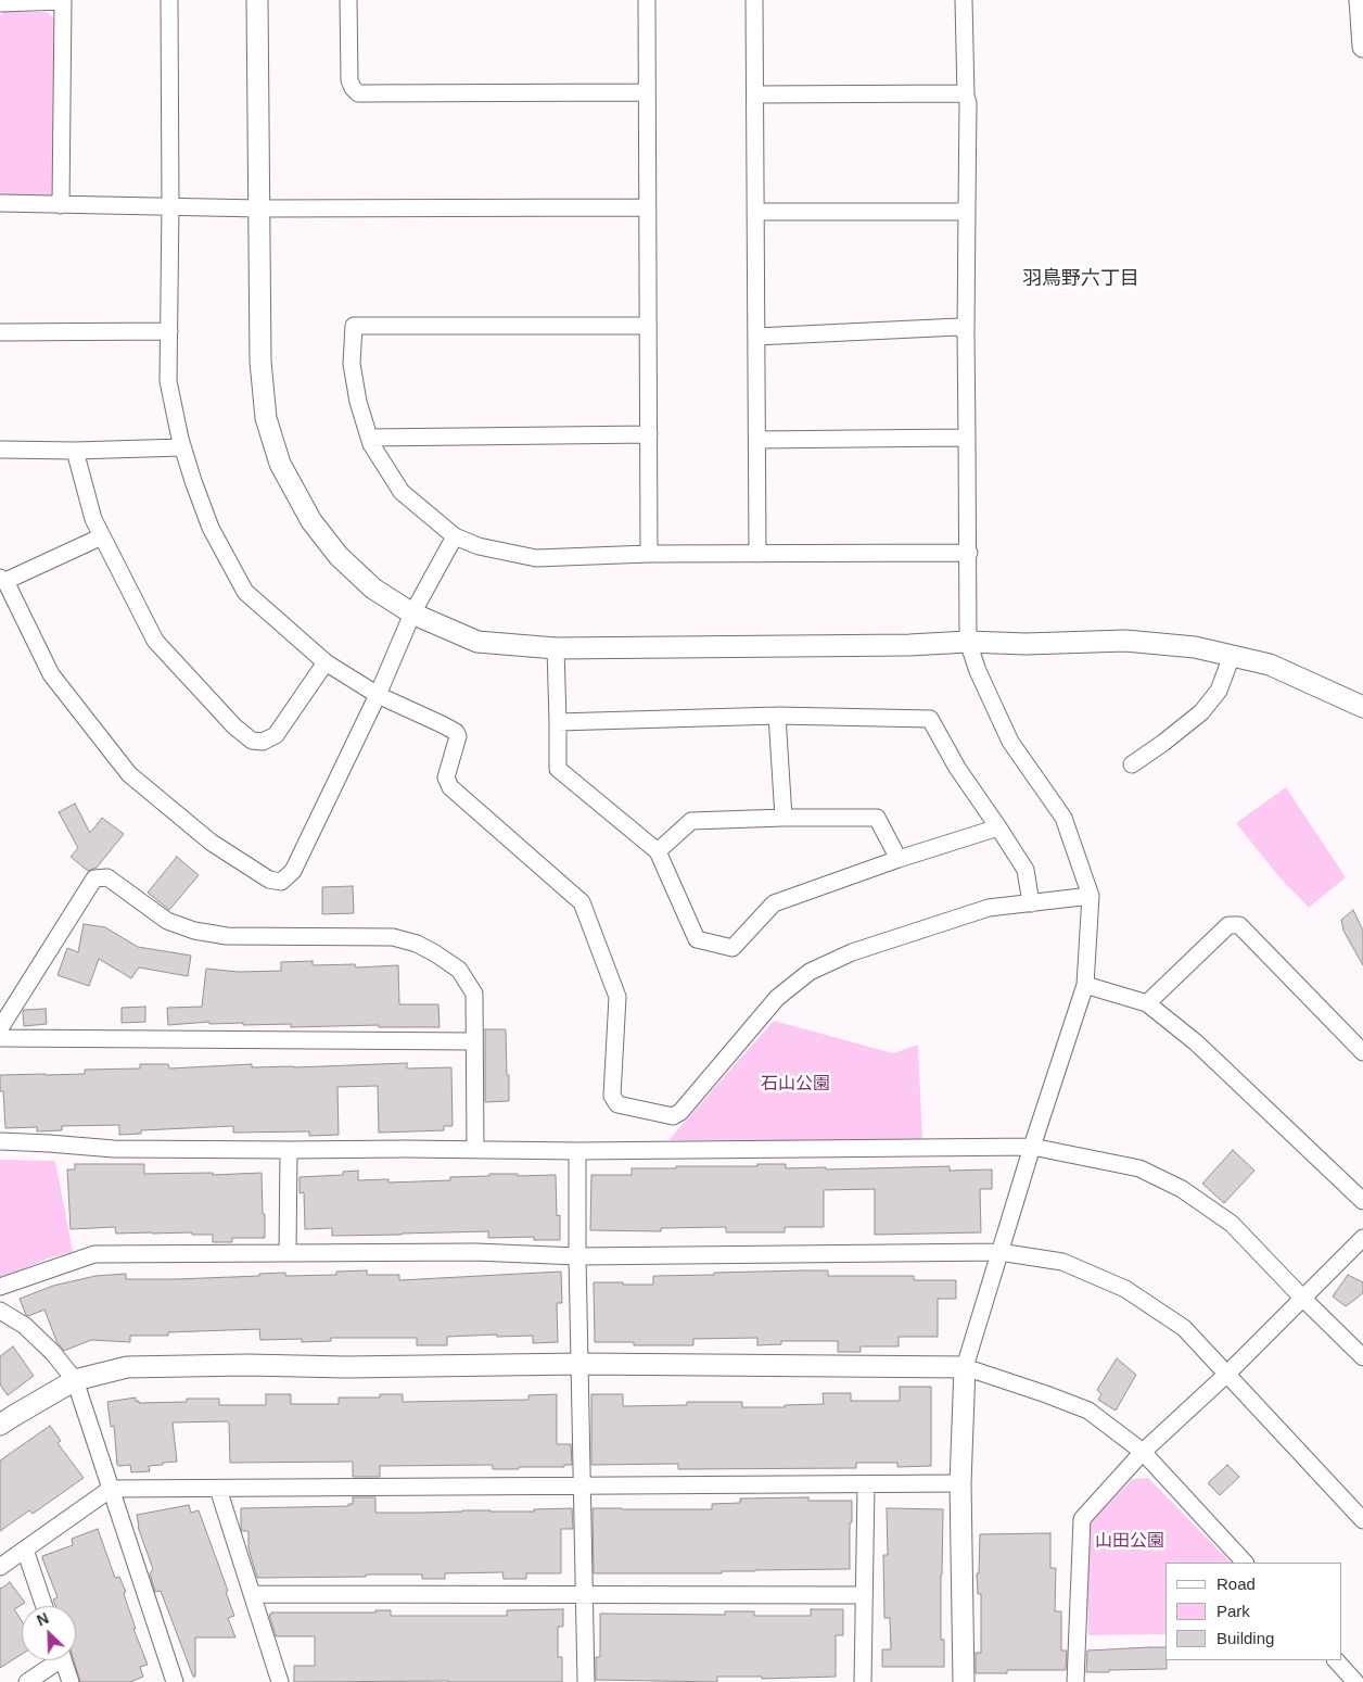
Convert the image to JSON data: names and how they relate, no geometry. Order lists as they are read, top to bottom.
{
  "districts": ["羽鳥野六丁目"],
  "parks": ["石山公園", "山田公園"],
  "legend": ["Road", "Park", "Building"],
  "north": "top left"
}
